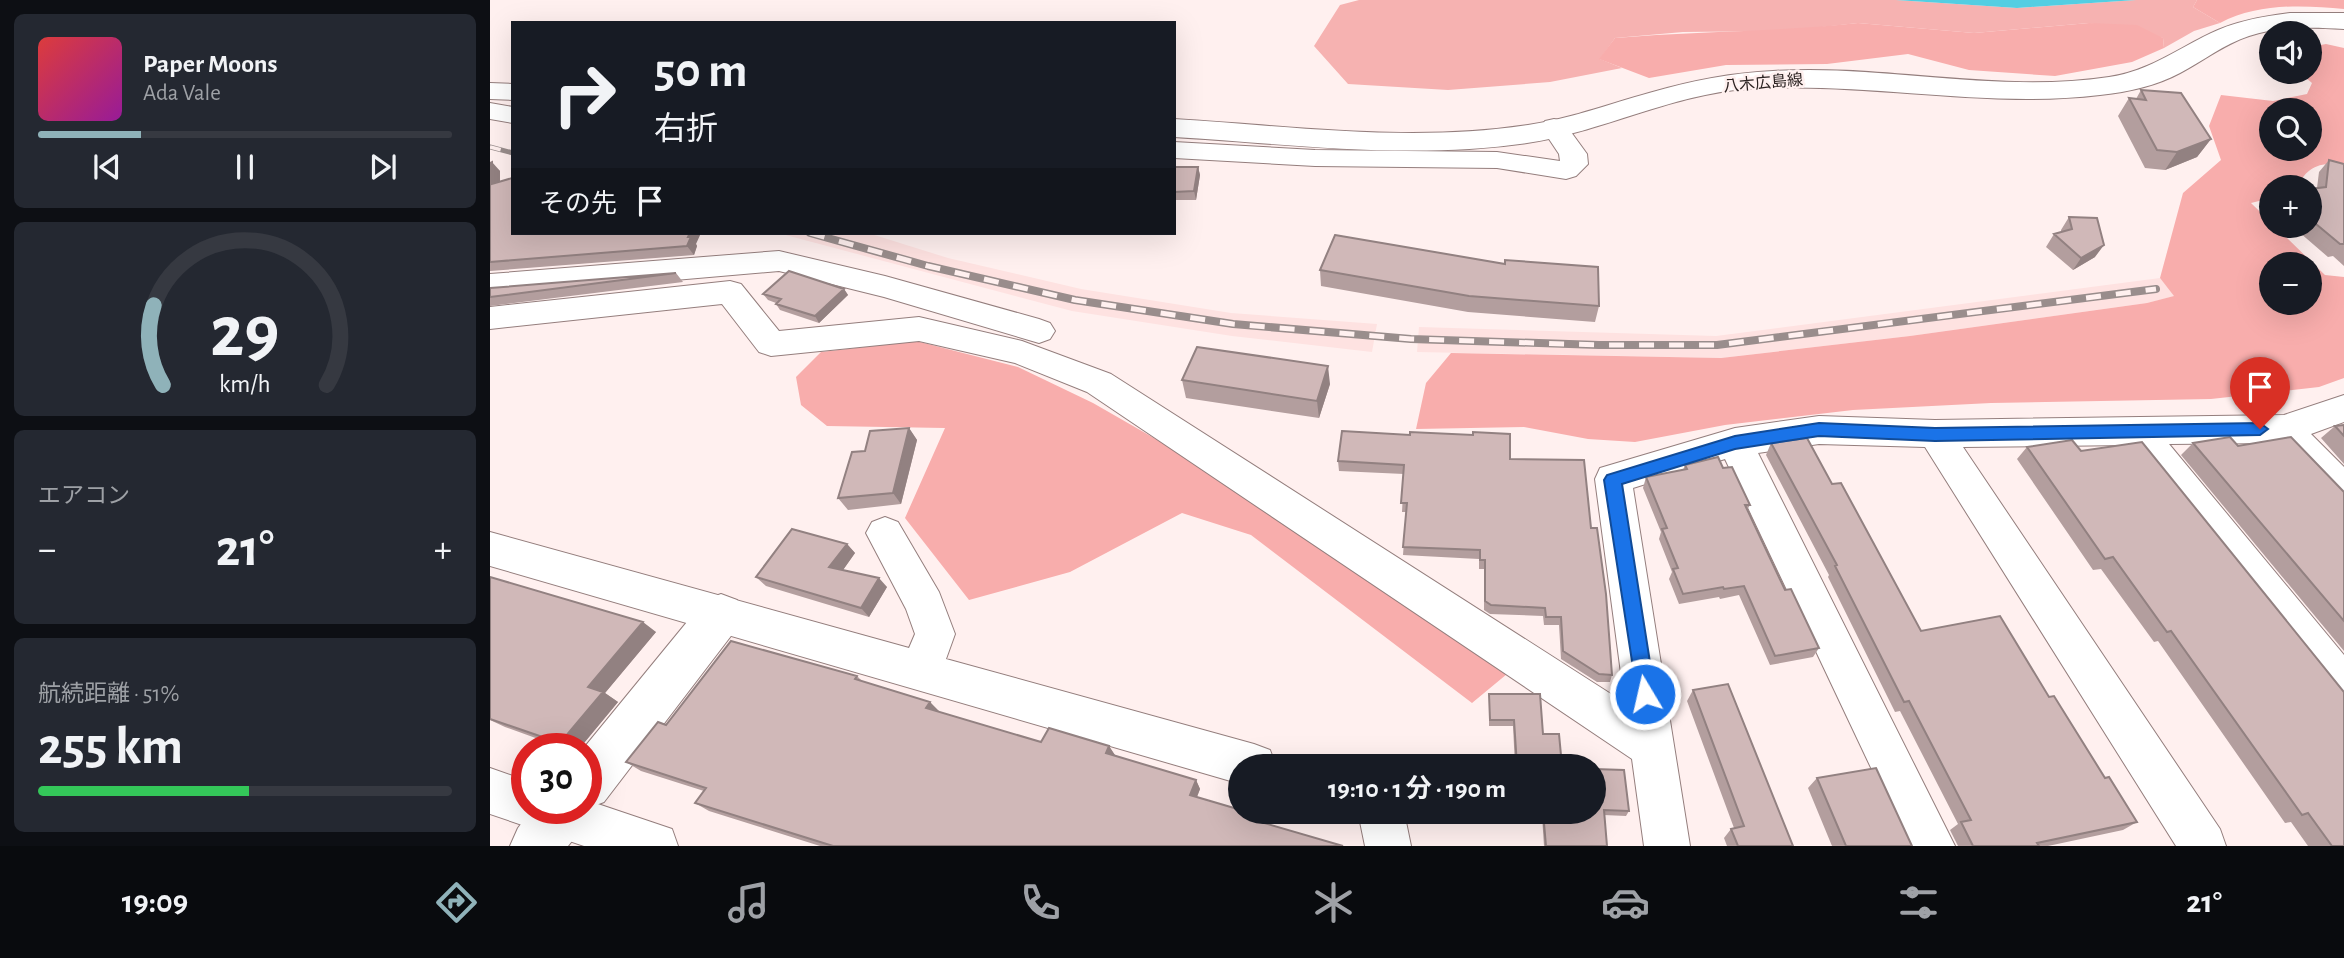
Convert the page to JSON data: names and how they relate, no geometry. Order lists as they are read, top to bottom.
{
  "streets": {
    "main road": ["八木広島線"]
  },
  "page": {
    "map_buttons": ["+", "−"],
    "turn": ["50 m", "右折"],
    "song": ["Paper Moons", "Ada Vale"],
    "then": "その先",
    "tile": [
      "エアコン",
      ["航続距離 · 51%", "255 km"]
    ],
    "heat": ["−", "21°", "+"],
    "limit": "30",
    "trip": "19:10 · 1 分 · 190 m",
    "tabs": ["19:09", "21°"],
    "gauge": ["29", "km/h"]
  }
}
